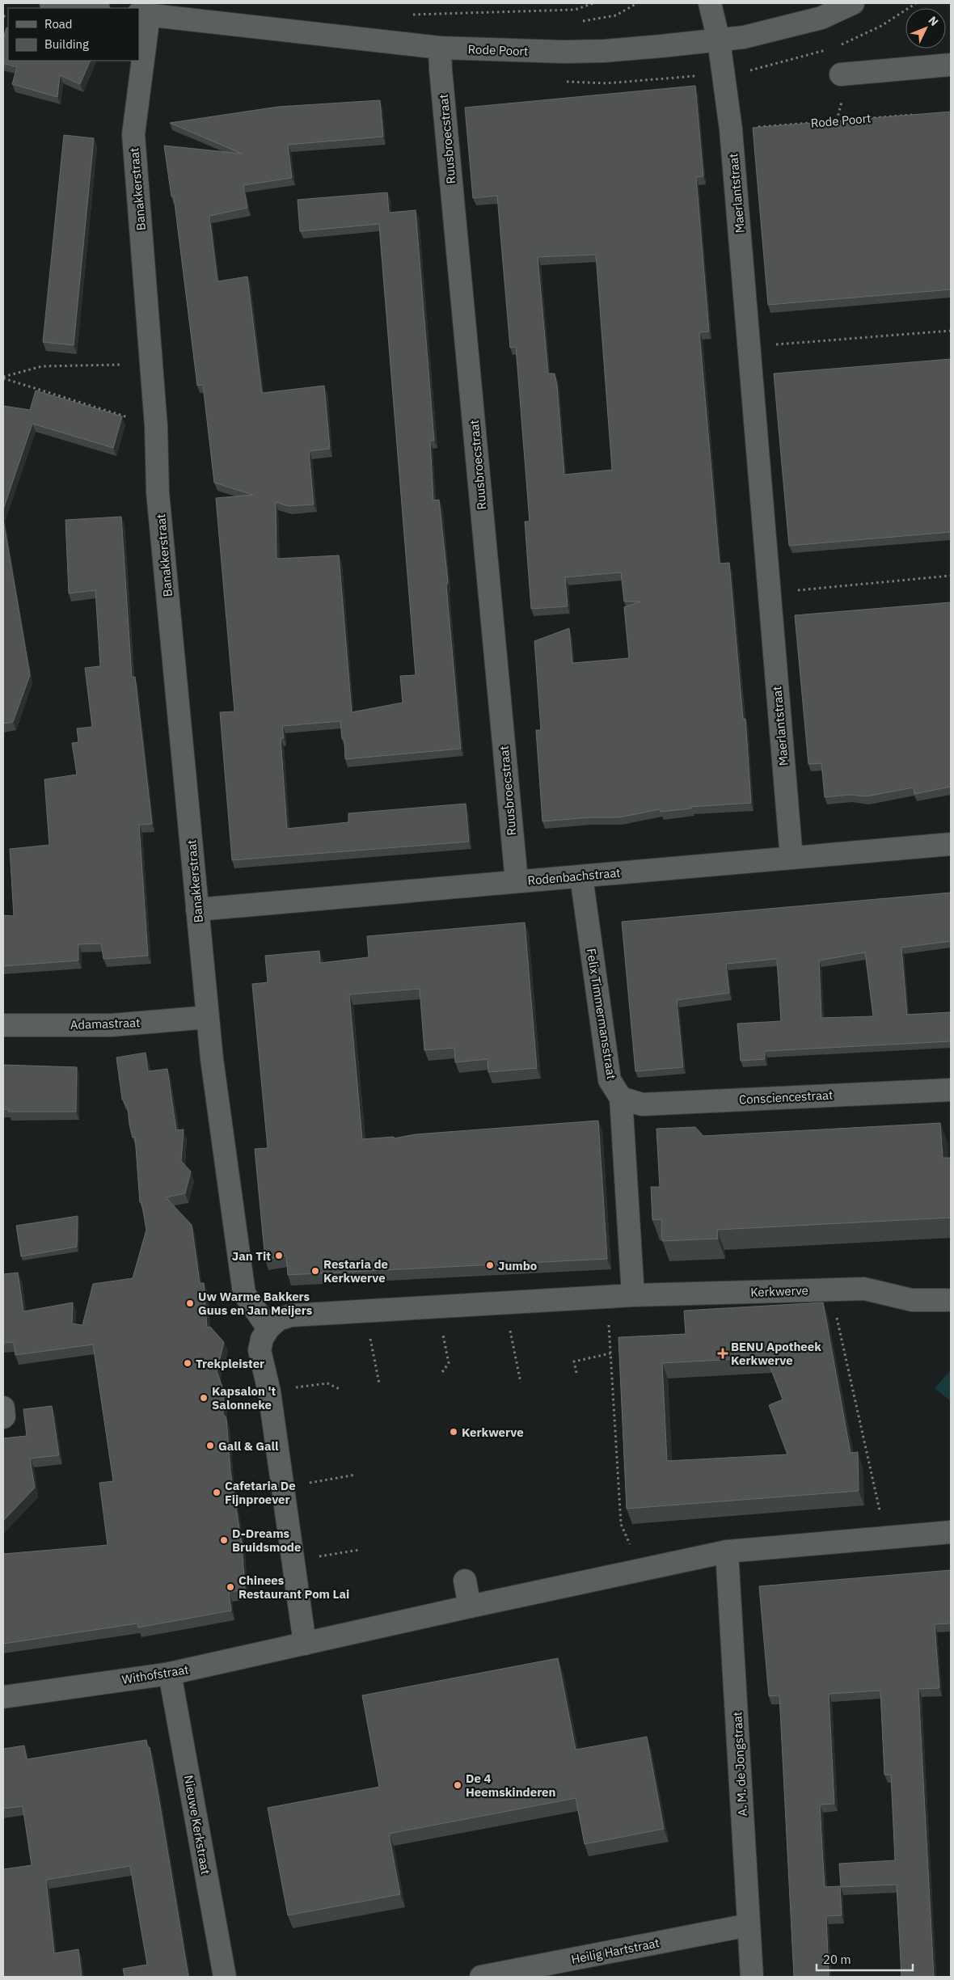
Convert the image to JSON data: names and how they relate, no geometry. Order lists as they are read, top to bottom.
{
  "streets": {
    "street": [
      "Rode Poort",
      "Ruusbroecstraat",
      "Banakkerstraat",
      "Maerlantstraat",
      "Rodenbachstraat",
      "Felix Timmermansstraat",
      "Adamastraat",
      "Consciencestraat",
      "Kerkwerve",
      "Withofstraat",
      "A. M. de Jongstraat",
      "Nieuwe Kerkstraat",
      "Heilig Hartstraat"
    ]
  },
  "crossings": [
    ["Rode Poort", "Ruusbroecstraat"],
    ["Rode Poort", "Banakkerstraat"],
    ["Rode Poort", "Maerlantstraat"],
    ["Ruusbroecstraat", "Rodenbachstraat"],
    ["Banakkerstraat", "Rodenbachstraat"],
    ["Banakkerstraat", "Adamastraat"],
    ["Banakkerstraat", "Kerkwerve"],
    ["Maerlantstraat", "Rodenbachstraat"],
    ["Rodenbachstraat", "Felix Timmermansstraat"],
    ["Felix Timmermansstraat", "Consciencestraat"],
    ["Felix Timmermansstraat", "Kerkwerve"],
    ["Withofstraat", "Nieuwe Kerkstraat"],
    ["A. M. de Jongstraat", "Heilig Hartstraat"]
  ],
  "places": {
    "other": [
      "Jan Tit",
      "Jumbo",
      "Restaria de Kerkwerve",
      "Uw Warme Bakkers Guus en Jan Meijers",
      "Trekpleister",
      "Kapsalon 't Salonneke",
      "Kerkwerve",
      "Gall & Gall",
      "Cafetaria De Fijnproever",
      "D-Dreams Bruidsmode",
      "Chinees Restaurant Pom Lai",
      "De 4 Heemskinderen"
    ],
    "health": ["BENU Apotheek Kerkwerve"]
  },
  "legend": ["Road", "Building"],
  "scale_bar": "20 m",
  "north": "top right"
}
